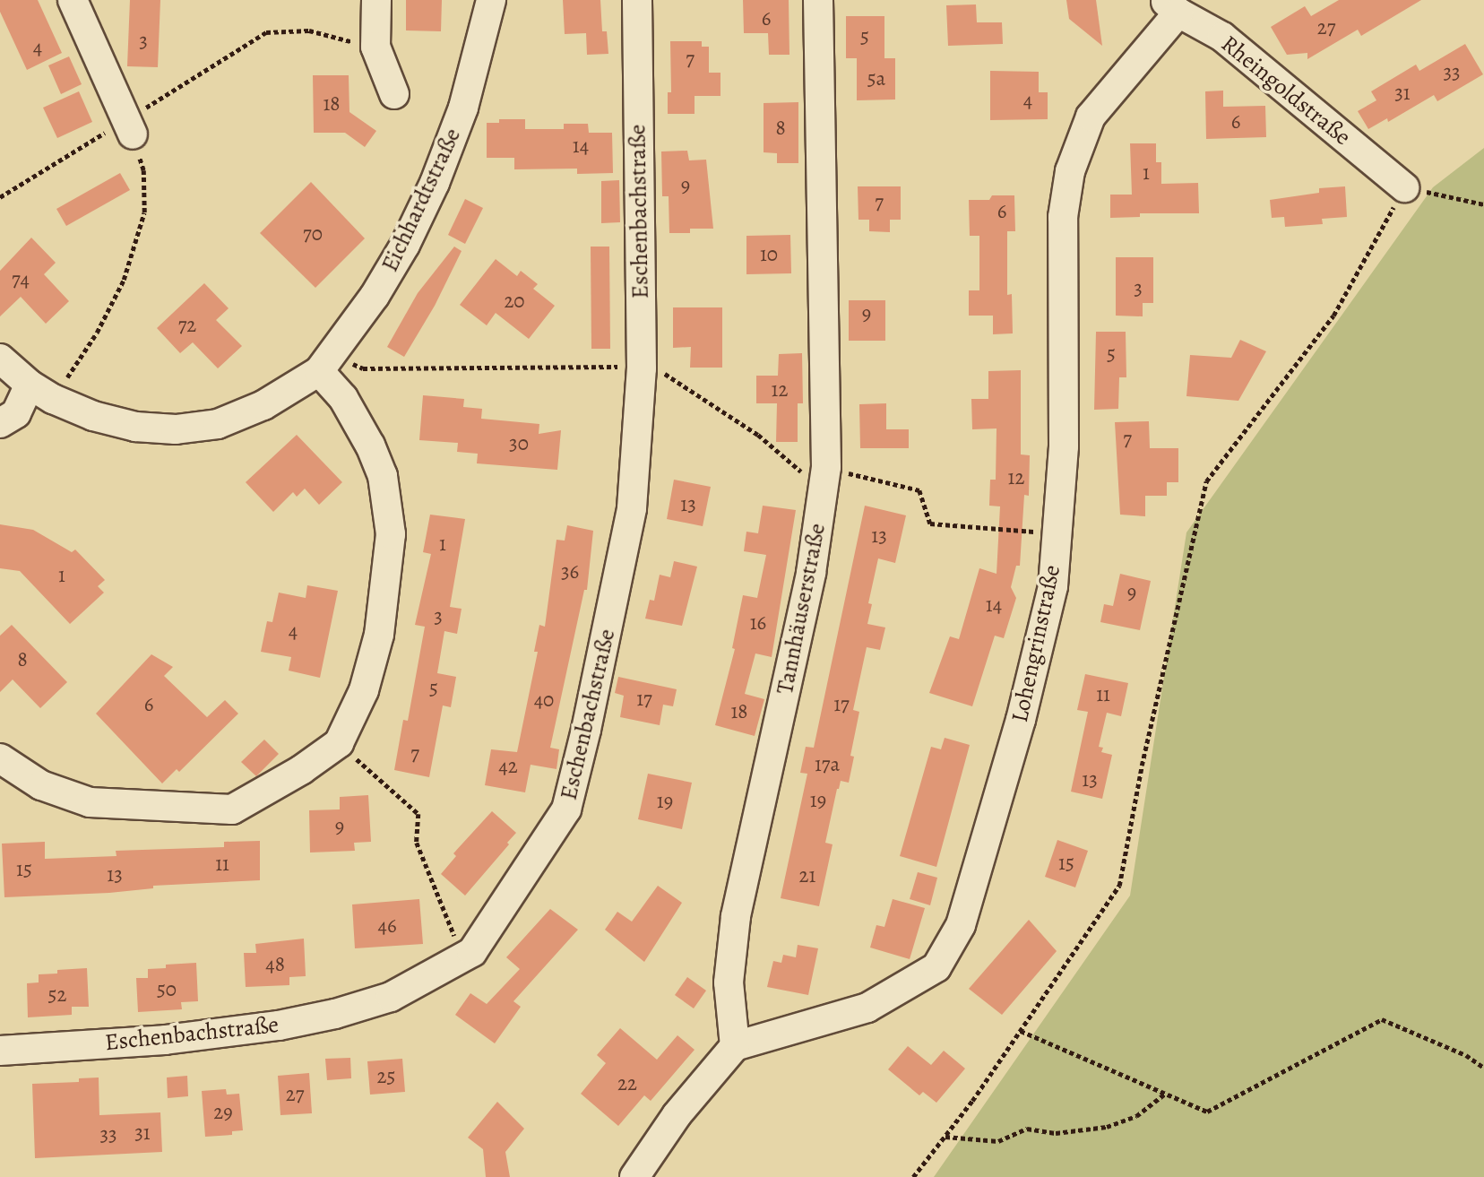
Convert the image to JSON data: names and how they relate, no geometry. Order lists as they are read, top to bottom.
{
  "streets": {
    "street": [
      "Rheingoldstraße",
      "Eichhardtstraße",
      "Eschenbachstraße",
      "Tannhäuserstraße",
      "Lohengrinstraße"
    ]
  },
  "crossings": [
    ["Rheingoldstraße", "Lohengrinstraße"],
    ["Tannhäuserstraße", "Lohengrinstraße"]
  ],
  "house_numbers": [
    "6",
    "27",
    "5",
    "3",
    "4",
    "7",
    "33",
    "5a",
    "31",
    "4",
    "18",
    "6",
    "8",
    "14",
    "1",
    "9",
    "7",
    "6",
    "70",
    "10",
    "74",
    "3",
    "20",
    "9",
    "72",
    "5",
    "12",
    "7",
    "30",
    "12",
    "13",
    "13",
    "1",
    "36",
    "1",
    "9",
    "14",
    "3",
    "16",
    "4",
    "8",
    "5",
    "11",
    "17",
    "40",
    "6",
    "17",
    "18",
    "7",
    "17a",
    "42",
    "13",
    "19",
    "19",
    "9",
    "15",
    "11",
    "15",
    "13",
    "21",
    "46",
    "48",
    "50",
    "52",
    "25",
    "22",
    "27",
    "29",
    "31",
    "33"
  ]
}
